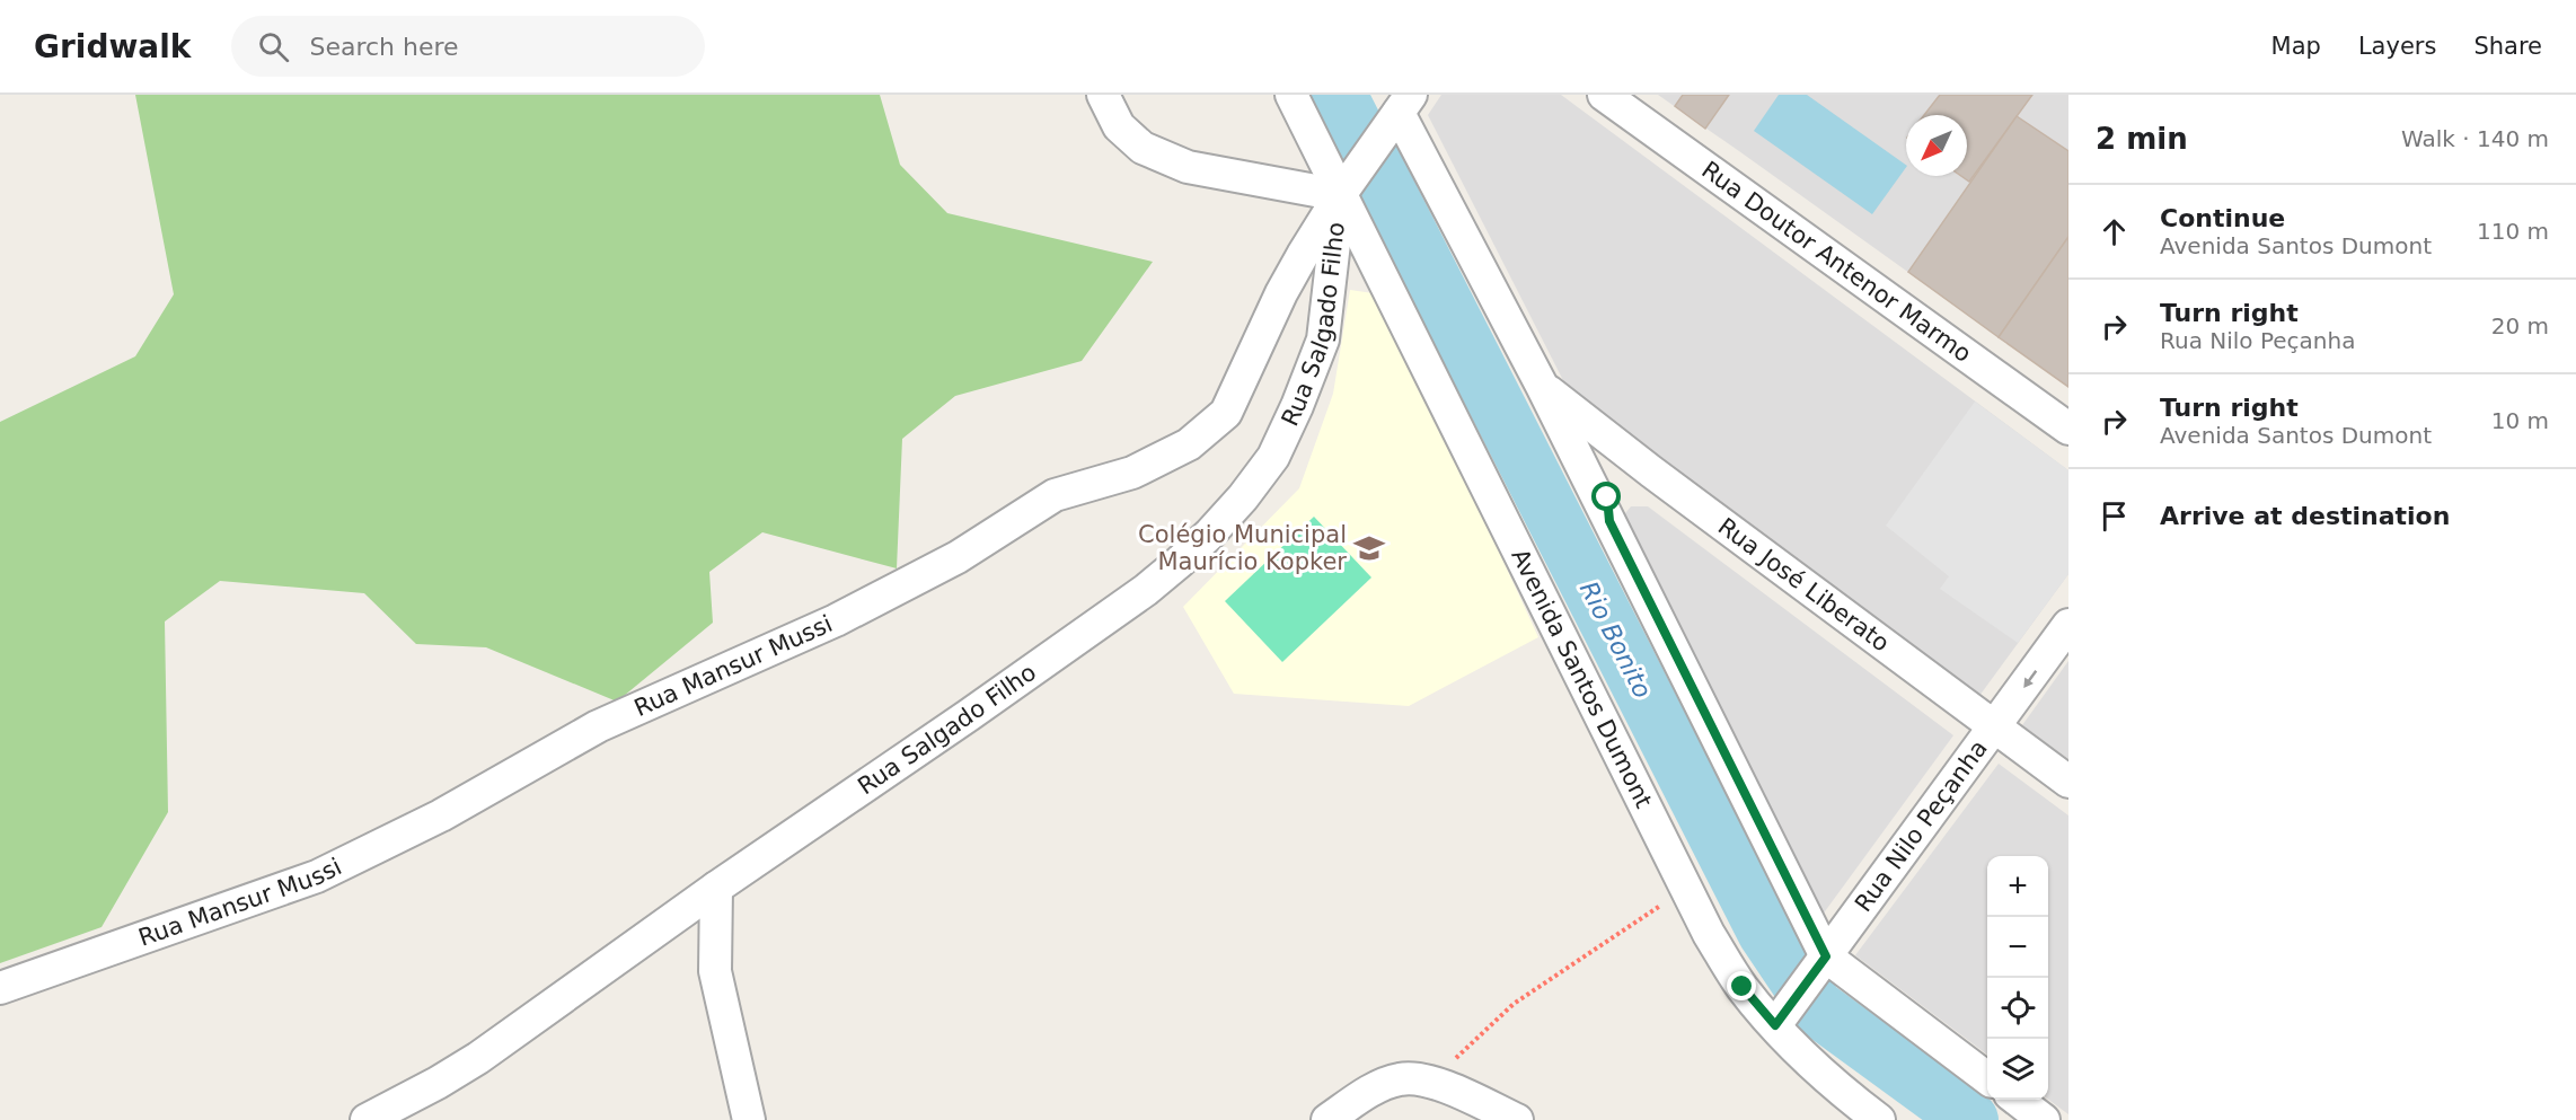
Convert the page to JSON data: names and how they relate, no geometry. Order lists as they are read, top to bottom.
{
  "streets": {
    "street": [
      "Rua Doutor Antenor Marmo",
      "Rua Salgado Filho",
      "Rua José Liberato",
      "Rua Mansur Mussi",
      "Avenida Santos Dumont",
      "Rua Nilo Peçanha"
    ]
  },
  "crossings": [
    ["Rua Salgado Filho", "Rua Mansur Mussi"],
    ["Rua Salgado Filho", "Avenida Santos Dumont"],
    ["Rua José Liberato", "Rua Nilo Peçanha"],
    ["Rua Mansur Mussi", "Avenida Santos Dumont"],
    ["Avenida Santos Dumont", "Rua Nilo Peçanha"]
  ],
  "water": ["Rio Bonito"],
  "places": {
    "school or university": ["Colégio Municipal Maurício Kopker"]
  },
  "north": "bottom left",
  "page": {
    "header": "Gridwalk",
    "search": "Search here",
    "nav": ["Map", "Layers", "Share"],
    "heading": ["2 min", "Walk · 140 m"],
    "list": [
      ["Continue", "Avenida Santos Dumont", "110 m"],
      ["Turn right", "Rua Nilo Peçanha", "20 m"],
      ["Turn right", "Avenida Santos Dumont", "10 m"],
      "Arrive at destination"
    ],
    "map_buttons": ["+", "−"]
  }
}
